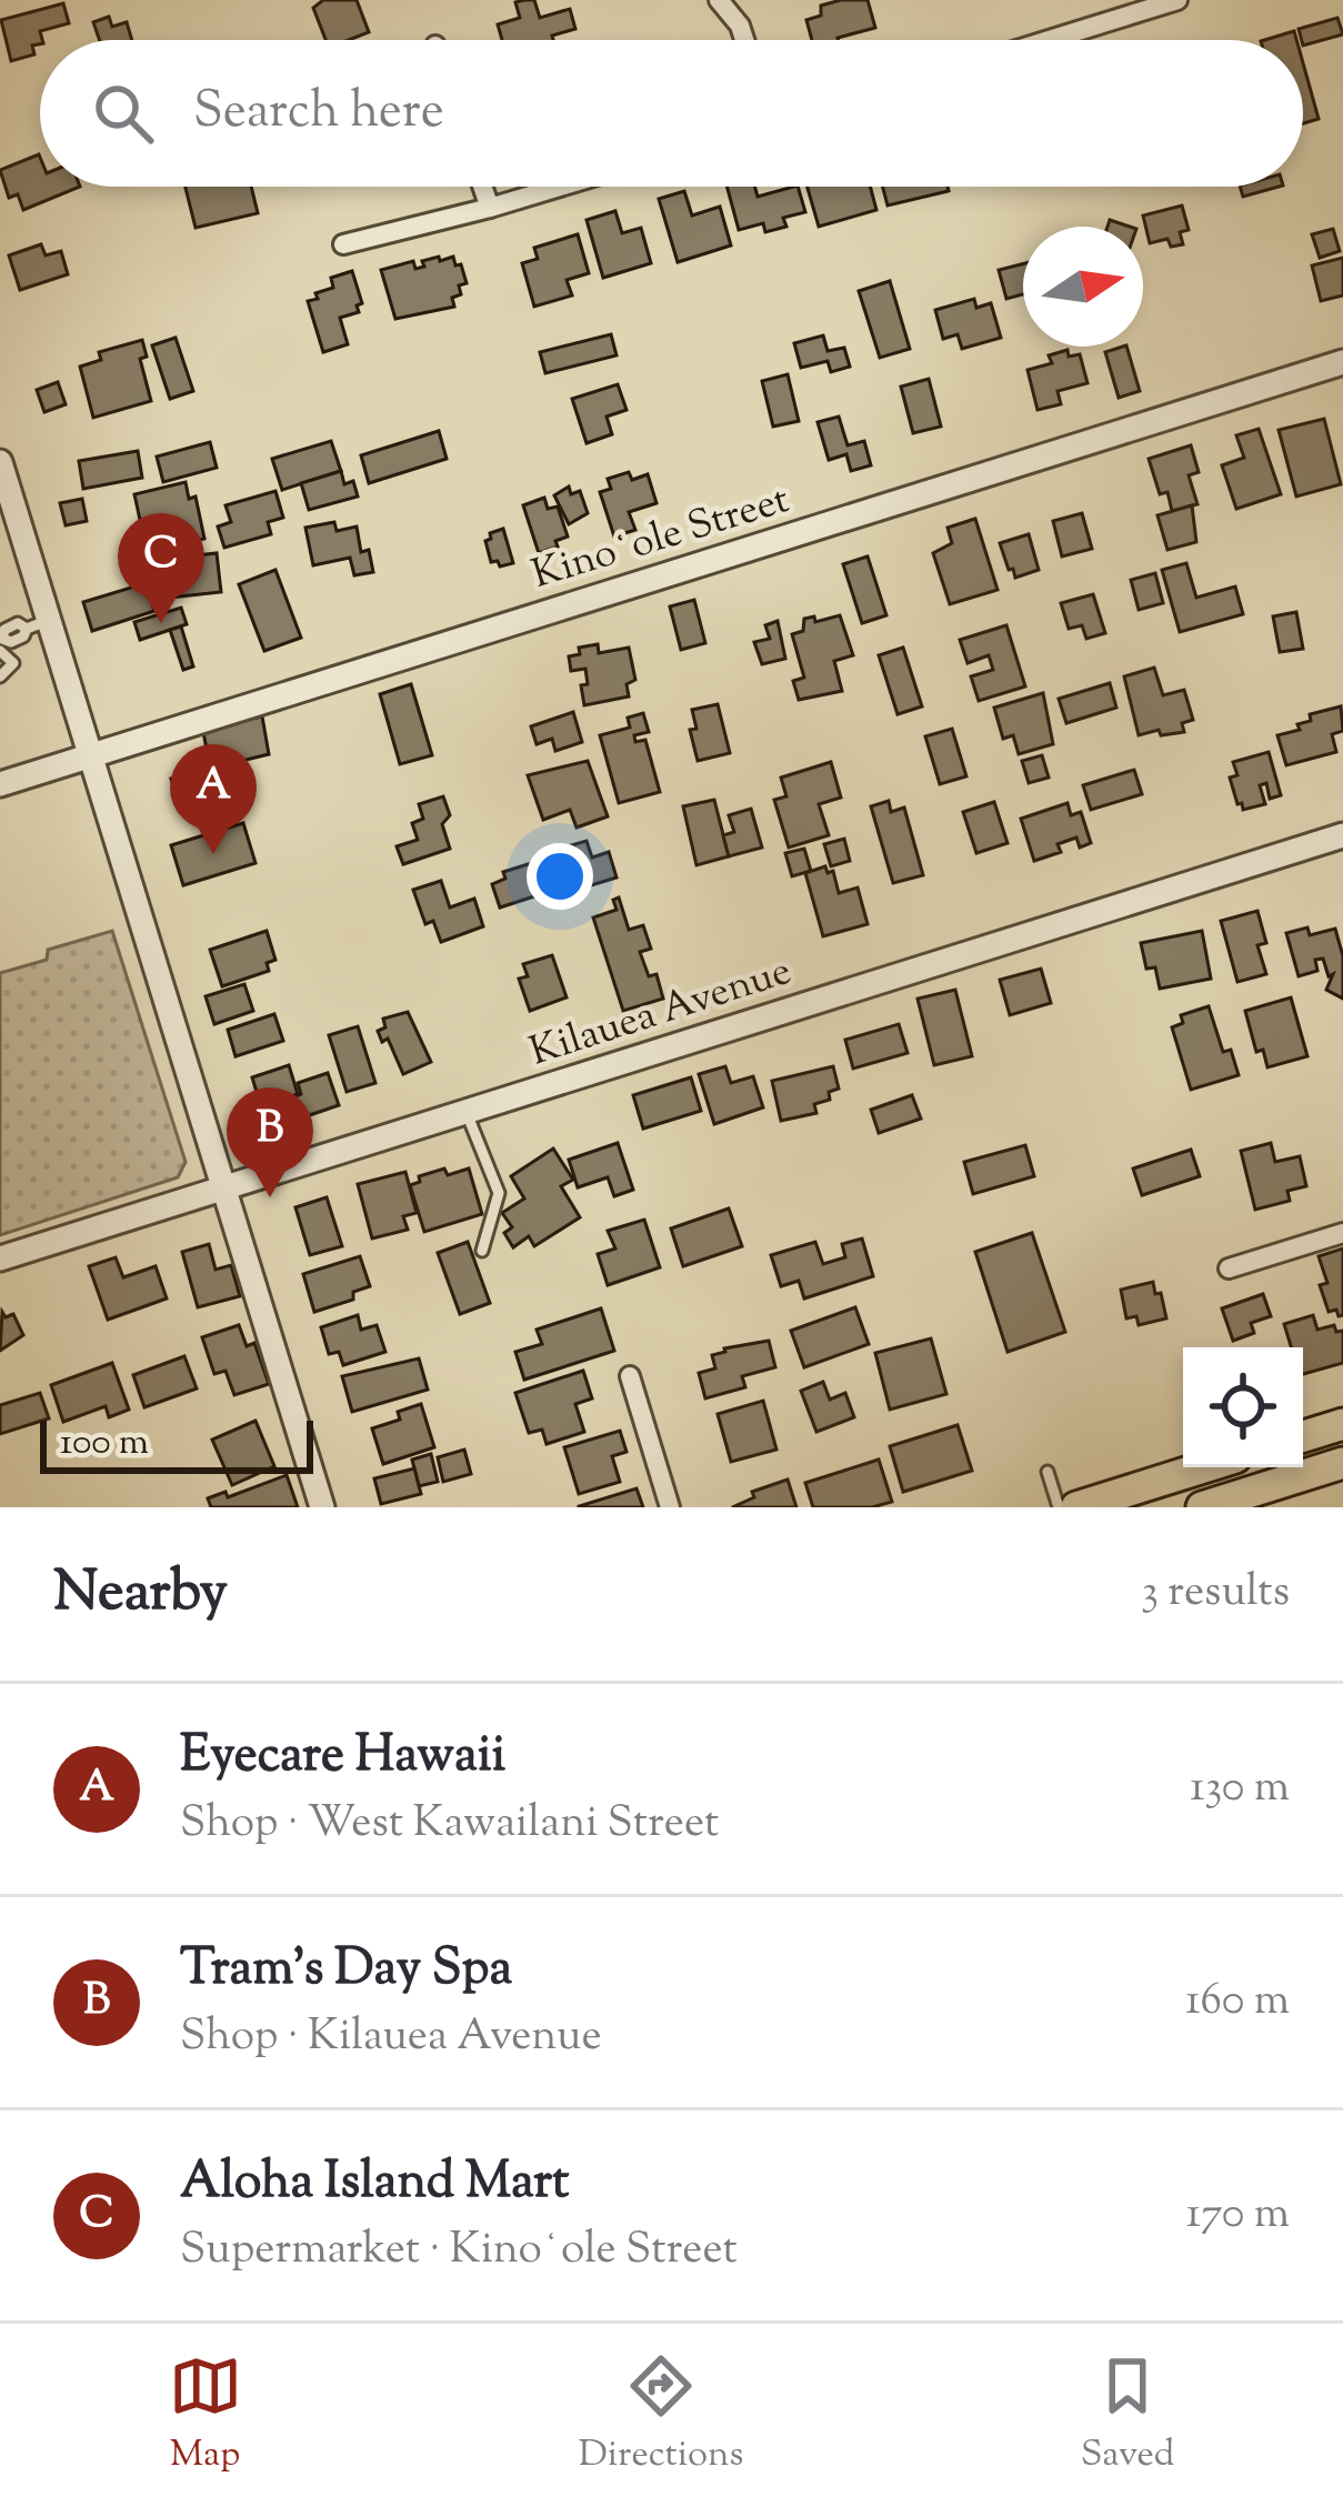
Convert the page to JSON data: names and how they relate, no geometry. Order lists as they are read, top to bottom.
{
  "streets": {
    "street": ["Kinoʻole Street", "Kilauea Avenue"]
  },
  "scale_bar": "100 m",
  "north": "right",
  "page": {
    "search": "Search here",
    "pins": ["C", "A", "B"],
    "scale": "100 m",
    "heading": ["Nearby", "3 results"],
    "list": [
      {
        "mark": "A",
        "name": "Eyecare Hawaii",
        "note": "Shop · West Kawailani Street",
        "value": "130 m"
      },
      {
        "mark": "B",
        "name": "Tram's Day Spa",
        "note": "Shop · Kilauea Avenue",
        "value": "160 m"
      },
      {
        "mark": "C",
        "name": "Aloha Island Mart",
        "note": "Supermarket · Kinoʻole Street",
        "value": "170 m"
      }
    ],
    "nav": ["Map", "Directions", "Saved"]
  }
}
